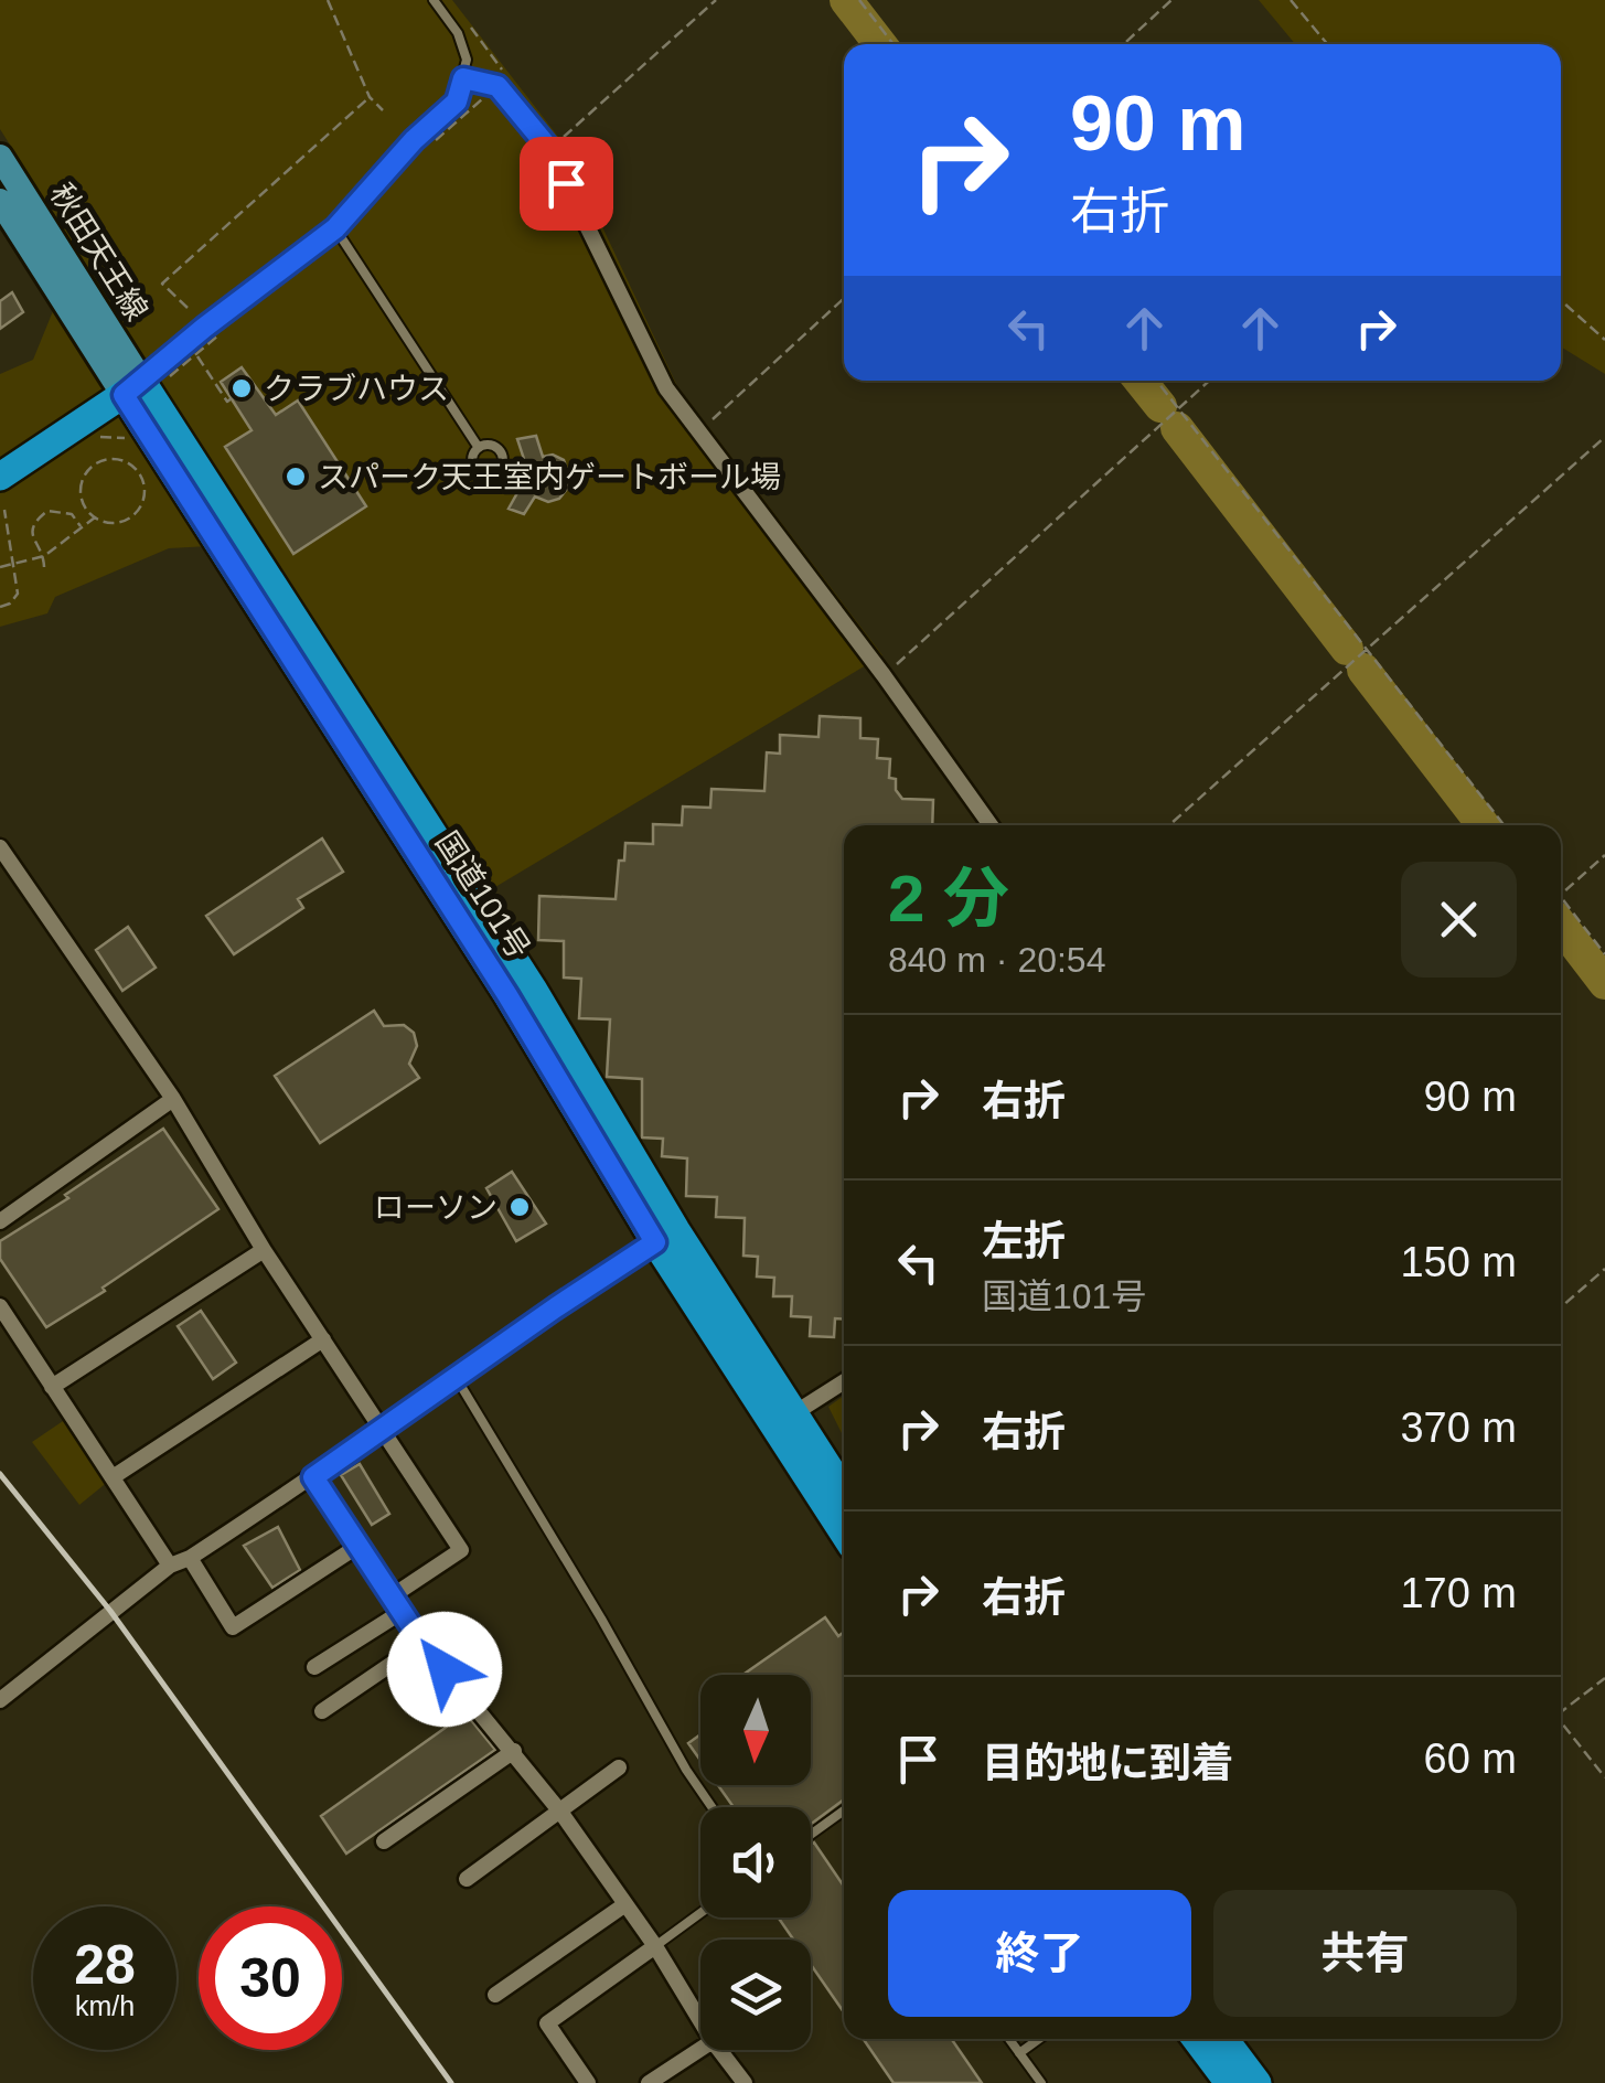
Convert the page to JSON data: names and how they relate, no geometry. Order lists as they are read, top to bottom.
{
  "streets": {
    "highway": ["国道101号"],
    "main road": ["秋田天王線"]
  },
  "crossings": [
    ["秋田天王線", "国道101号"]
  ],
  "places": ["クラブハウス", "スパーク天王室内ゲートボール場", "ローソン"],
  "north": "bottom",
  "page": {
    "turn": ["90 m", "右折"],
    "heading": ["2 分", "840 m · 20:54"],
    "list": [
      {
        "name": "右折",
        "value": "90 m"
      },
      {
        "name": "左折",
        "note": "国道101号",
        "value": "150 m"
      },
      {
        "name": "右折",
        "value": "370 m"
      },
      {
        "name": "右折",
        "value": "170 m"
      },
      {
        "name": "目的地に到着",
        "value": "60 m"
      }
    ],
    "buttons": ["終了", "共有"],
    "speed": "28 km/h",
    "limit": "30"
  }
}
